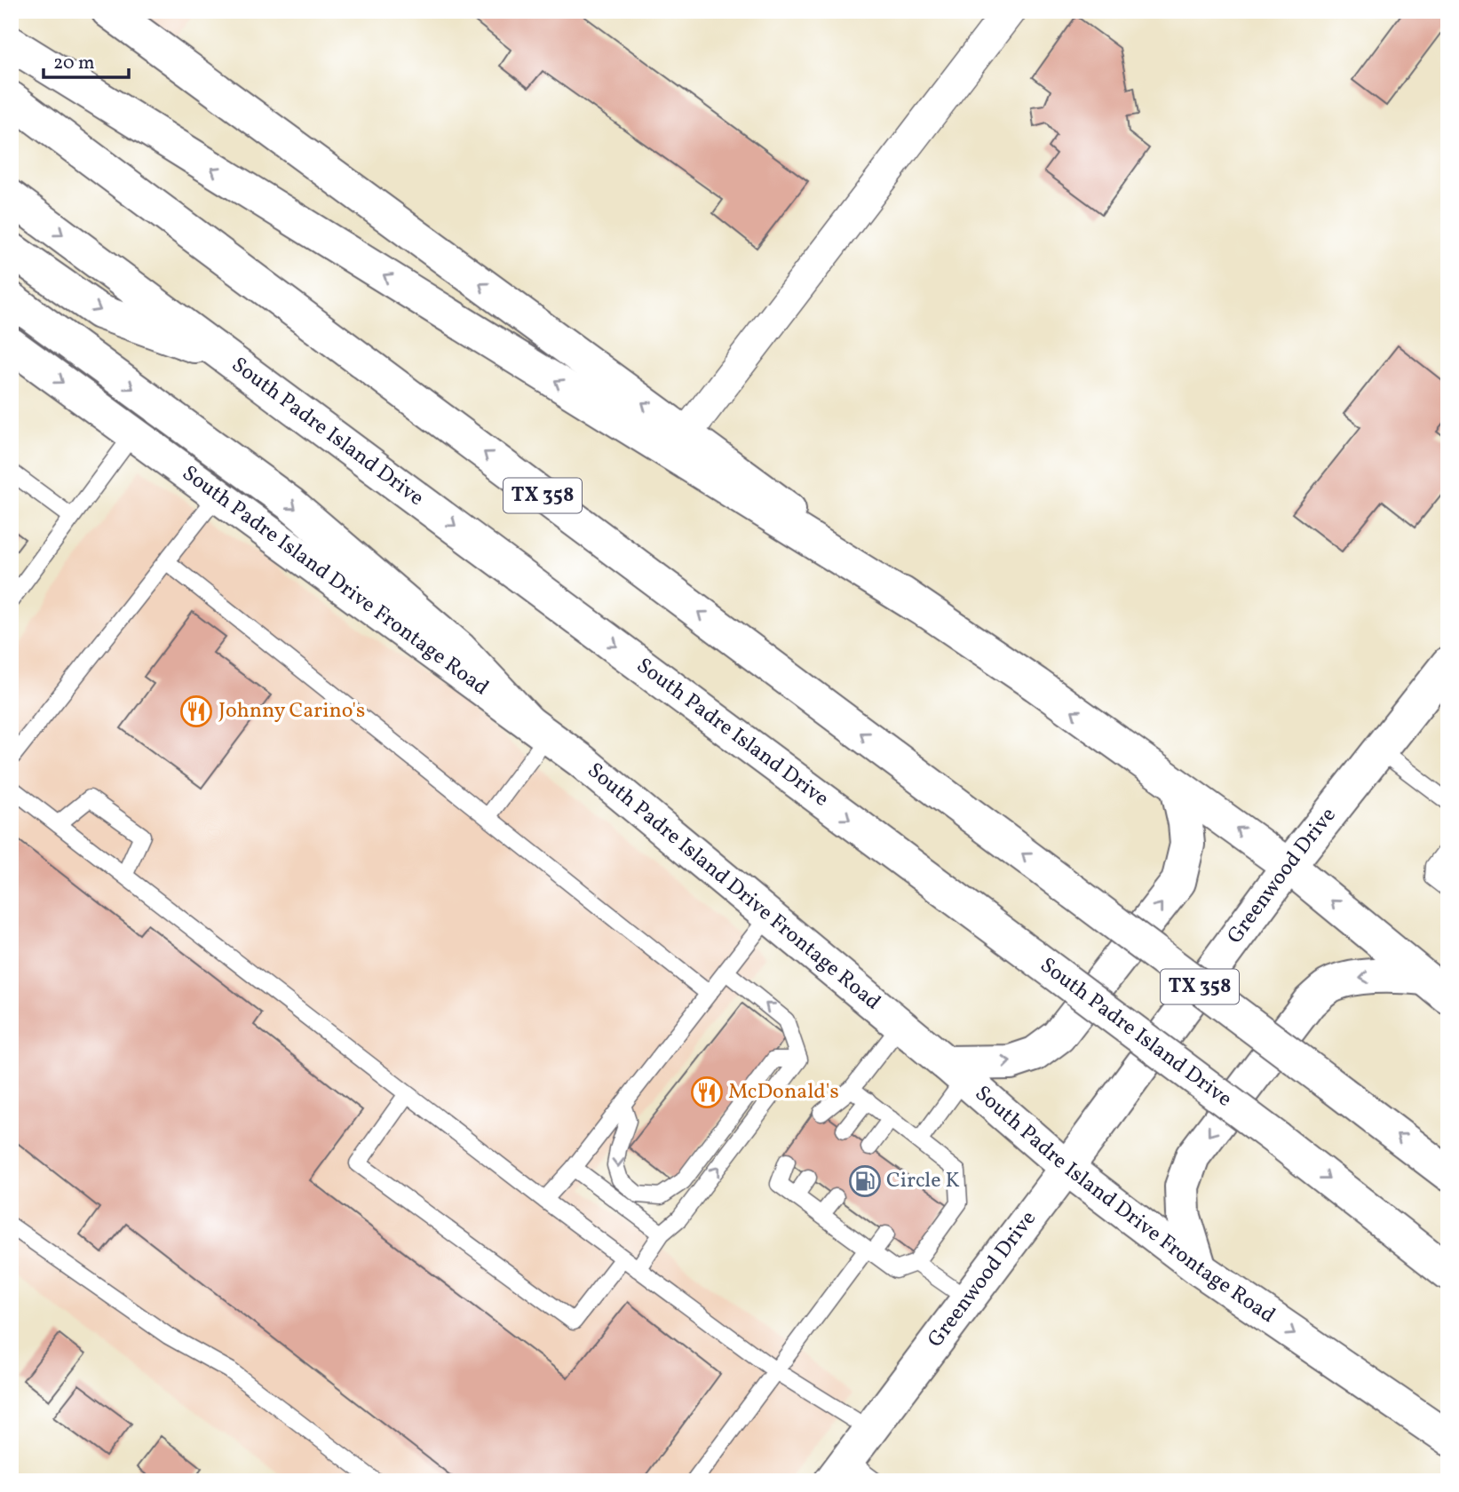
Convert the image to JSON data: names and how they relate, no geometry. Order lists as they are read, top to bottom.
{
  "streets": {
    "main road": [
      "South Padre Island Drive",
      "TX 358",
      "South Padre Island Drive Frontage Road",
      "Greenwood Drive"
    ]
  },
  "crossings": [
    ["South Padre Island Drive Frontage Road", "Greenwood Drive"]
  ],
  "places": {
    "restaurant": ["Johnny Carino's", "McDonald's"],
    "fuel station": ["Circle K"]
  },
  "scale_bar": "20 m"
}
